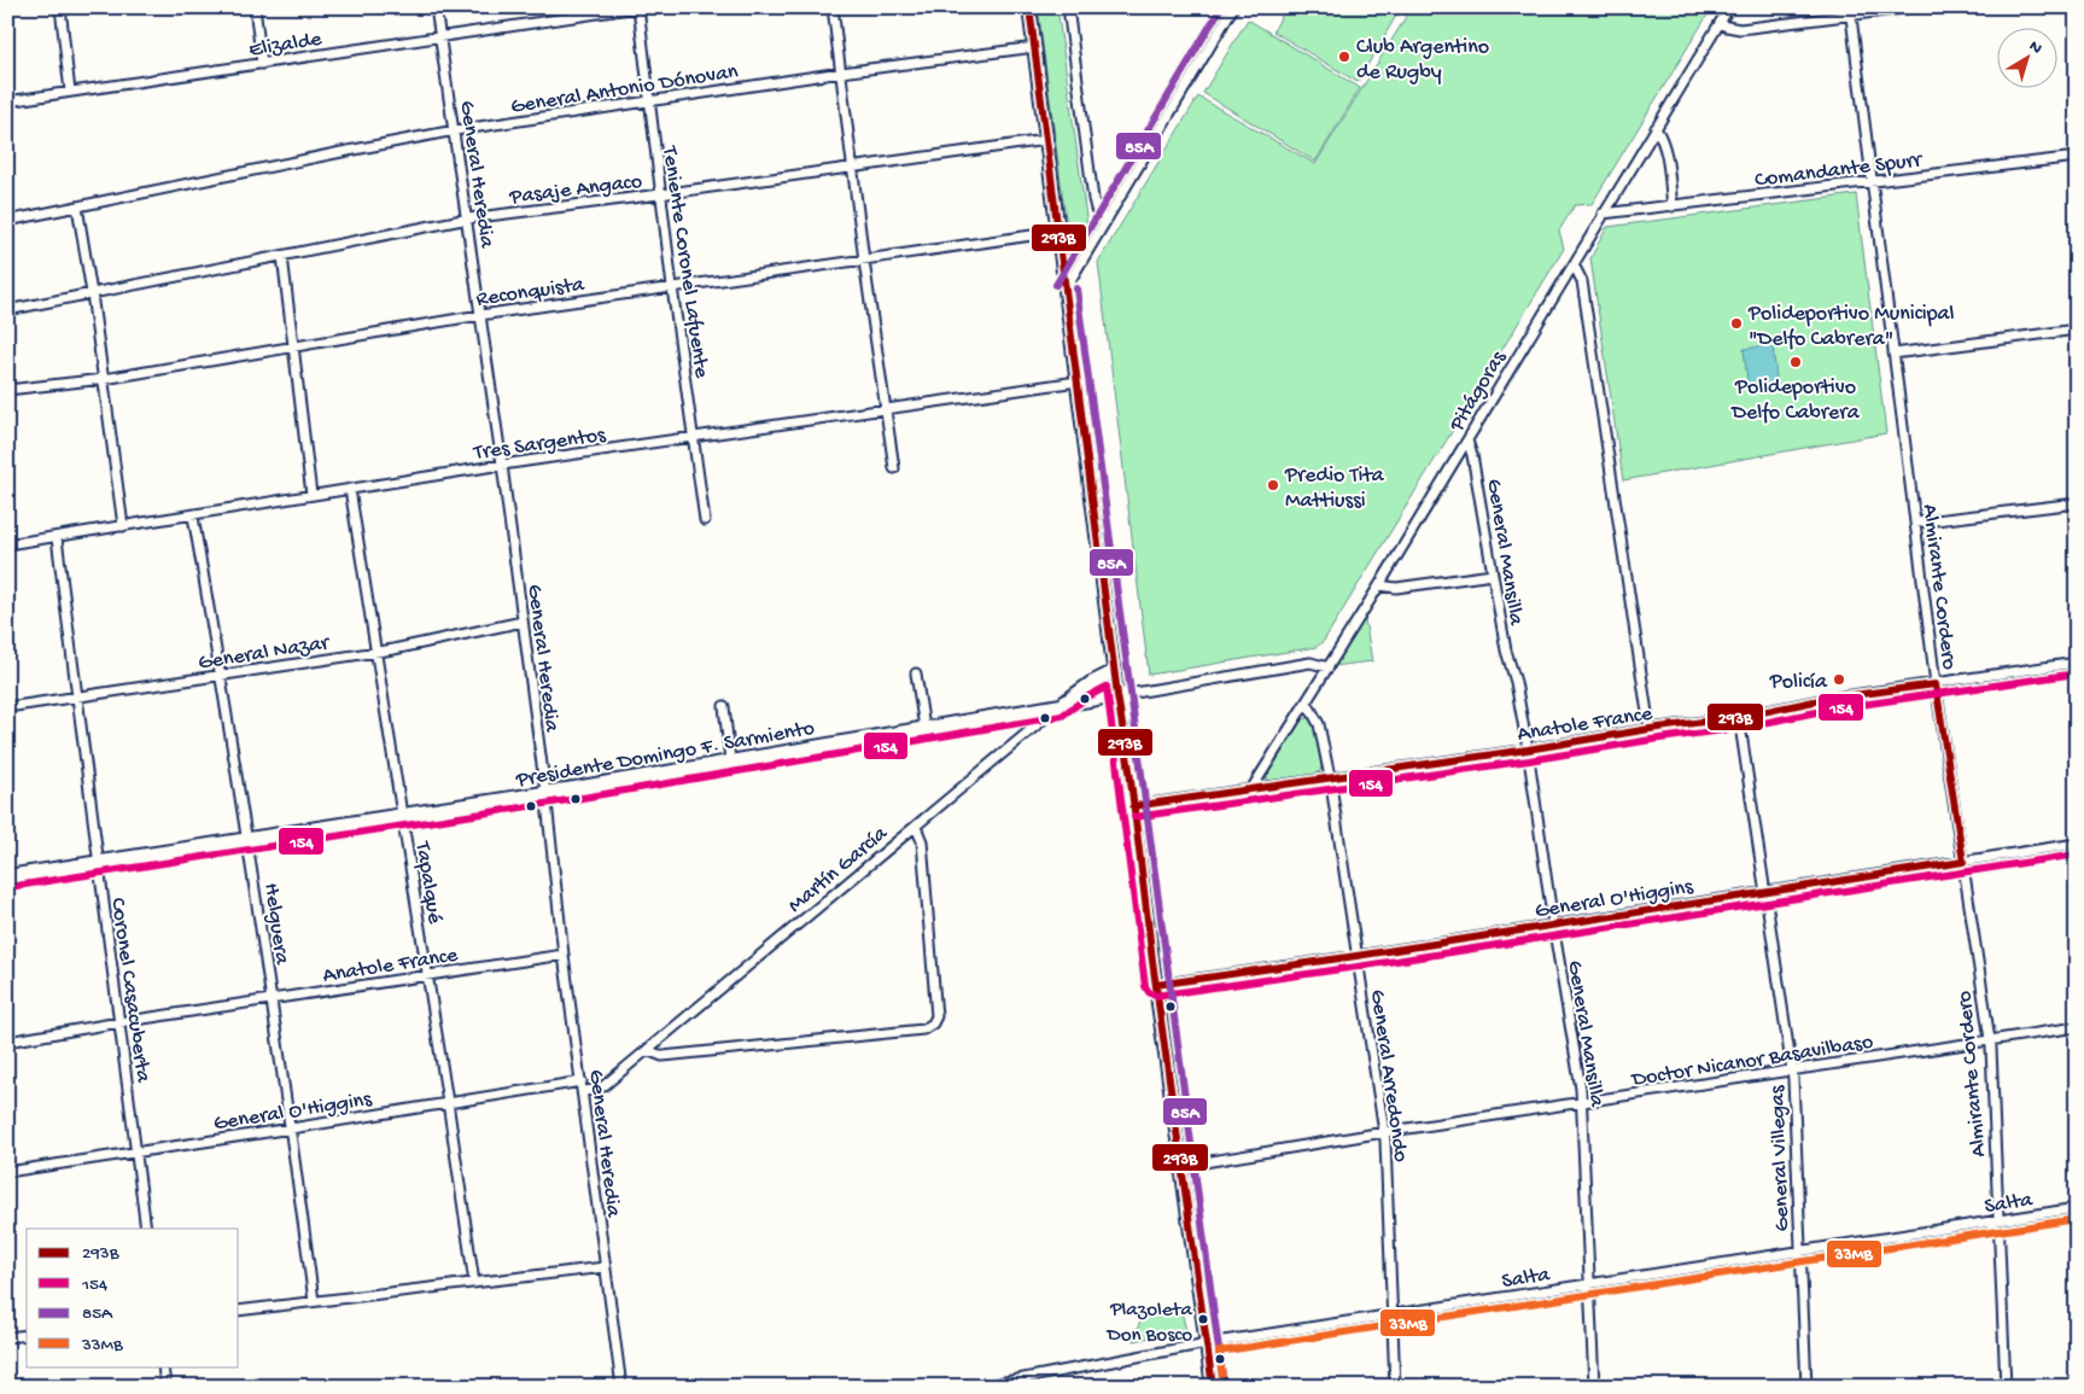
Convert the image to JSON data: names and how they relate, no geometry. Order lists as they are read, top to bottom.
{
  "streets": {
    "main road": ["Presidente Domingo F. Sarmiento", "Martín García"],
    "street": [
      "Elizalde",
      "General Antonio Dónovan",
      "Comandante Spurr",
      "General Heredia",
      "Pasaje Angaco",
      "Teniente Coronel Lafuente",
      "Reconquista",
      "Pitágoras",
      "Tres Sargentos",
      "General Mansilla",
      "Almirante Cordero",
      "General Nazar",
      "Anatole France",
      "Tapalqué",
      "General O'Higgins",
      "Helguera",
      "Coronel Casacuberta",
      "Doctor Nicanor Basavilbaso",
      "General Arredondo",
      "General Villegas",
      "Salta"
    ]
  },
  "crossings": [
    ["Elizalde", "General Heredia"],
    ["Elizalde", "Teniente Coronel Lafuente"],
    ["General Antonio Dónovan", "General Heredia"],
    ["General Antonio Dónovan", "Teniente Coronel Lafuente"],
    ["Comandante Spurr", "Pitágoras"],
    ["Comandante Spurr", "Almirante Cordero"],
    ["General Heredia", "Pasaje Angaco"],
    ["General Heredia", "Reconquista"],
    ["General Heredia", "Tres Sargentos"],
    ["General Heredia", "General Nazar"],
    ["General Heredia", "Anatole France"],
    ["General Heredia", "Presidente Domingo F. Sarmiento"],
    ["General Heredia", "Martín García"],
    ["General Heredia", "General O'Higgins"],
    ["Pasaje Angaco", "Teniente Coronel Lafuente"],
    ["Teniente Coronel Lafuente", "Reconquista"],
    ["Teniente Coronel Lafuente", "Tres Sargentos"],
    ["Pitágoras", "General Mansilla"],
    ["Pitágoras", "Anatole France"],
    ["Pitágoras", "Presidente Domingo F. Sarmiento"],
    ["Pitágoras", "General Arredondo"],
    ["Tres Sargentos", "Tapalqué"],
    ["Tres Sargentos", "Helguera"],
    ["Tres Sargentos", "Coronel Casacuberta"],
    ["General Mansilla", "Anatole France"],
    ["General Mansilla", "General O'Higgins"],
    ["General Mansilla", "Doctor Nicanor Basavilbaso"],
    ["General Mansilla", "Salta"],
    ["Almirante Cordero", "Anatole France"],
    ["Almirante Cordero", "General O'Higgins"],
    ["Almirante Cordero", "Doctor Nicanor Basavilbaso"],
    ["Almirante Cordero", "Salta"],
    ["General Nazar", "Tapalqué"],
    ["General Nazar", "Helguera"],
    ["General Nazar", "Coronel Casacuberta"],
    ["Anatole France", "Tapalqué"],
    ["Anatole France", "Helguera"],
    ["Anatole France", "Coronel Casacuberta"],
    ["Anatole France", "General Arredondo"],
    ["Anatole France", "General Villegas"],
    ["Presidente Domingo F. Sarmiento", "Martín García"],
    ["Presidente Domingo F. Sarmiento", "Tapalqué"],
    ["Presidente Domingo F. Sarmiento", "Helguera"],
    ["Presidente Domingo F. Sarmiento", "Coronel Casacuberta"],
    ["Martín García", "General O'Higgins"],
    ["Tapalqué", "General O'Higgins"],
    ["General O'Higgins", "Helguera"],
    ["General O'Higgins", "Coronel Casacuberta"],
    ["General O'Higgins", "General Arredondo"],
    ["General O'Higgins", "General Villegas"],
    ["Doctor Nicanor Basavilbaso", "General Arredondo"],
    ["Doctor Nicanor Basavilbaso", "General Villegas"],
    ["General Arredondo", "Salta"],
    ["General Villegas", "Salta"]
  ],
  "places": [
    "Club Argentino de Rugby",
    "Polideportivo Municipal \"Delfo Cabrera\"",
    "Polideportivo Delfo Cabrera",
    "Predio Tita Mattiussi",
    "Policía",
    "Plazoleta Don Bosco"
  ],
  "lines": [
    "transit line 293B",
    "transit line 85A",
    "transit line 154",
    "transit line 33MB"
  ],
  "legend": [
    "293B",
    "154",
    "85A",
    "33MB"
  ],
  "north": "top right"
}
